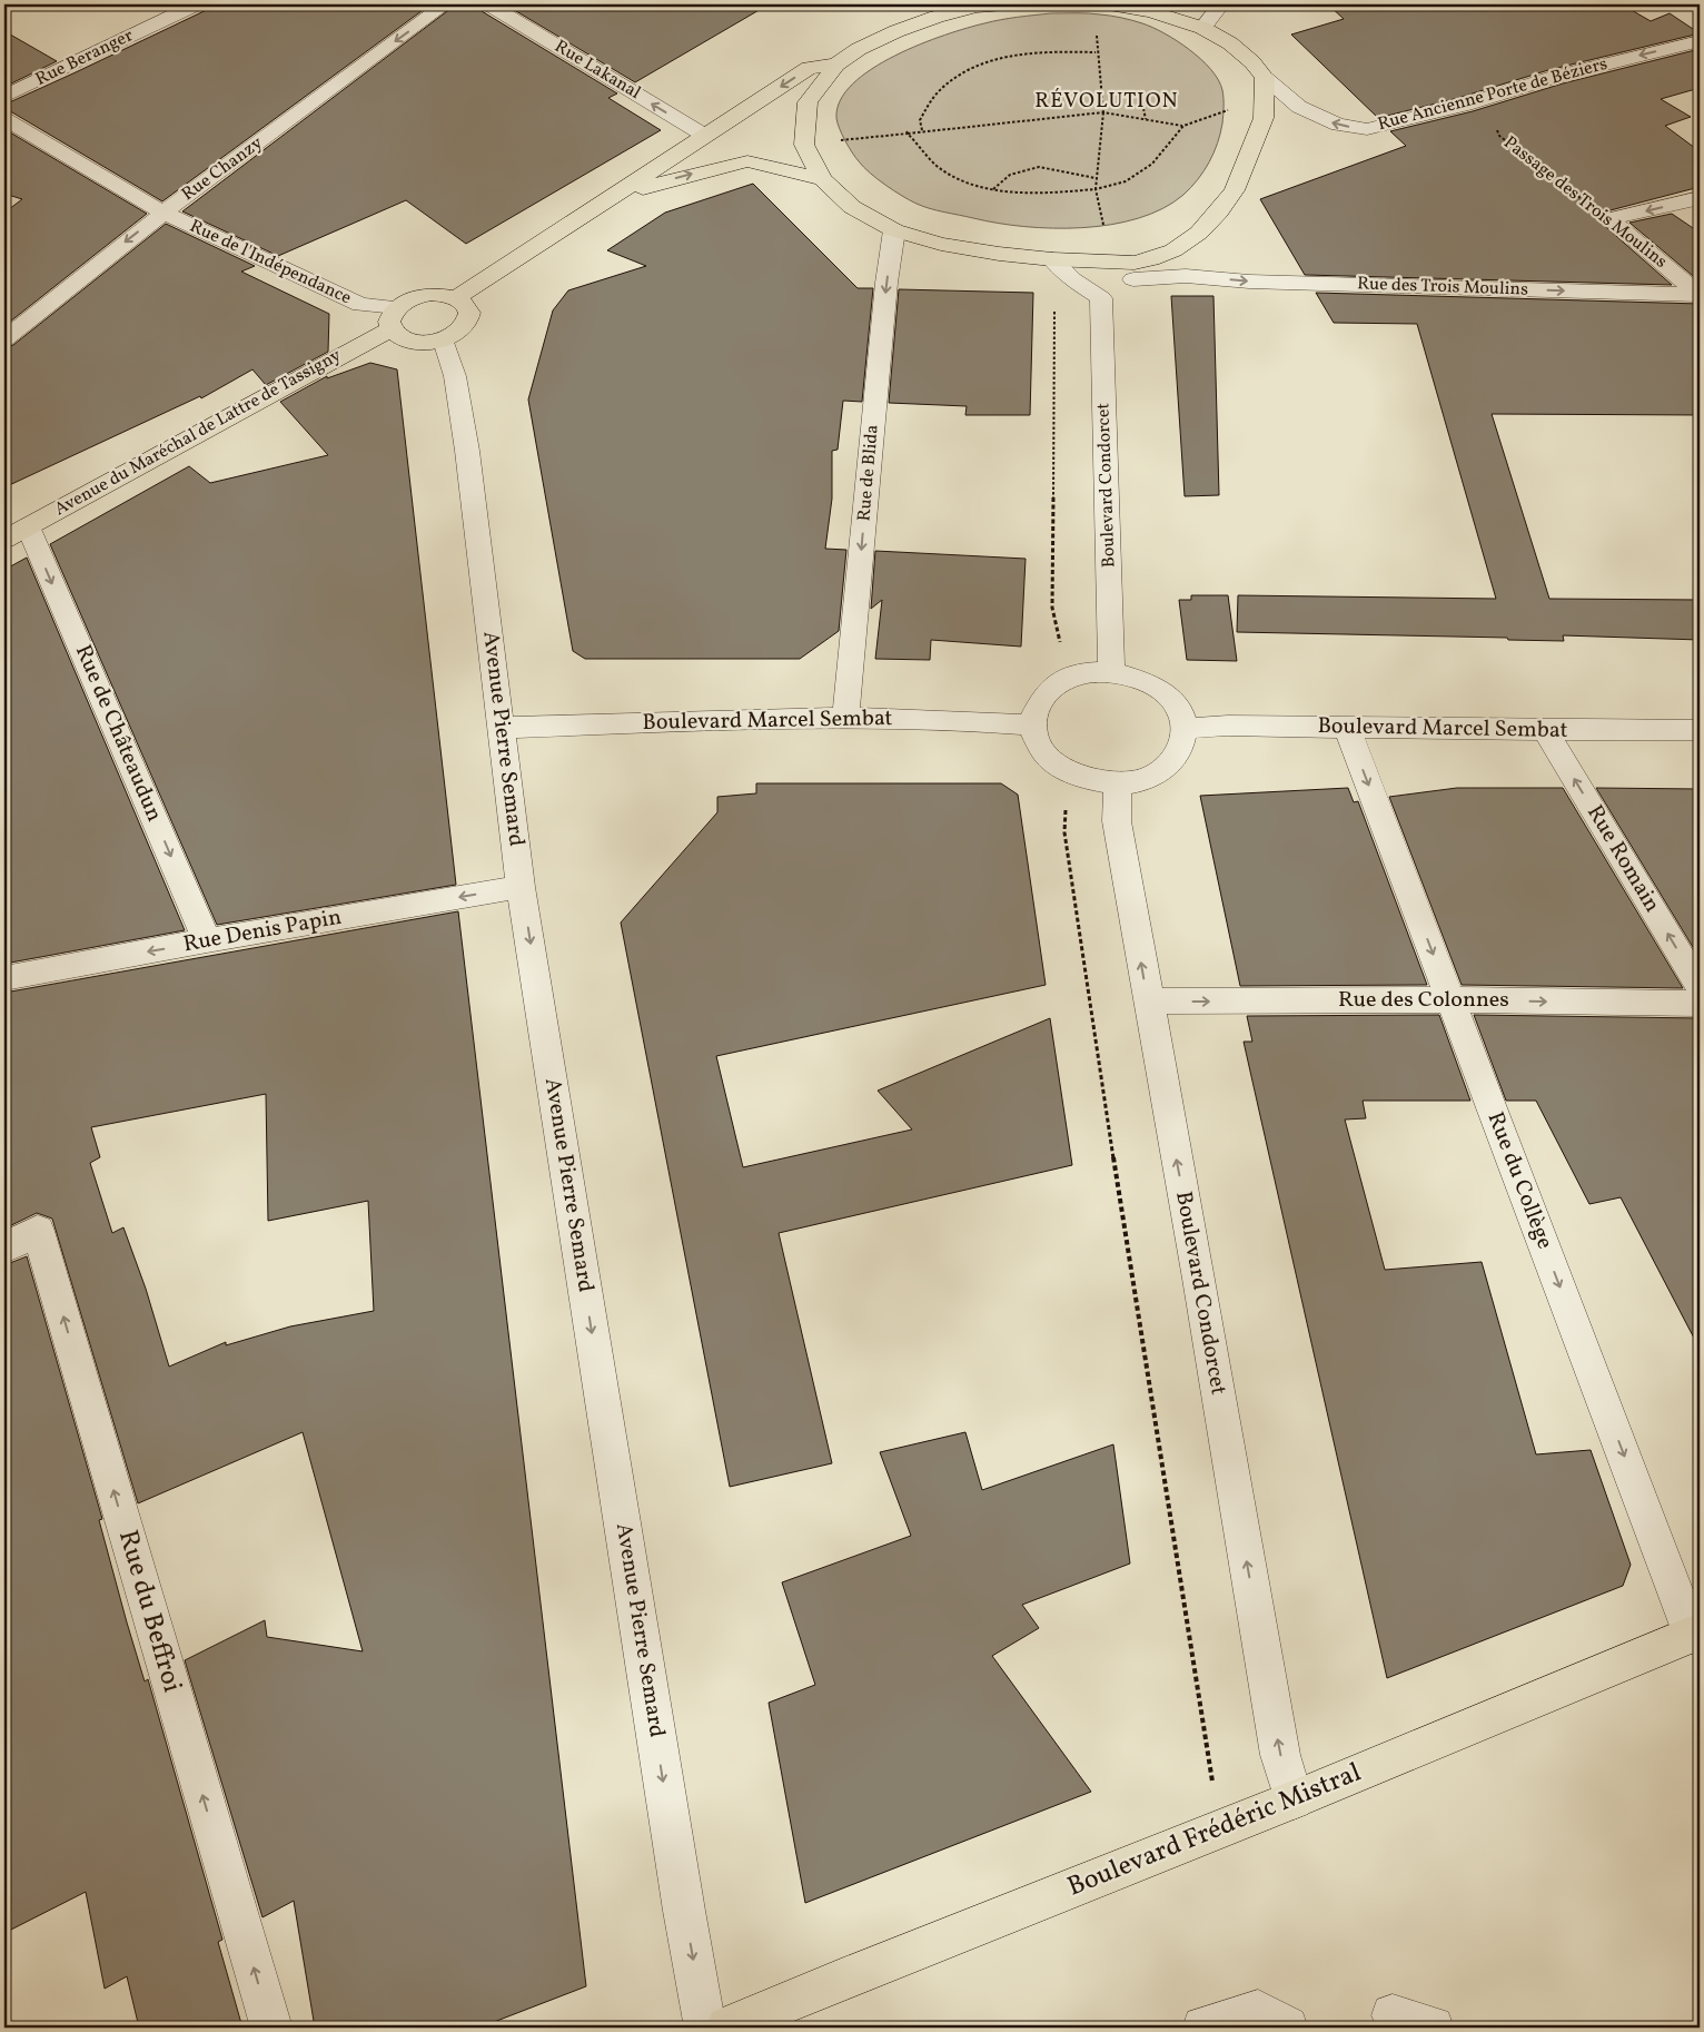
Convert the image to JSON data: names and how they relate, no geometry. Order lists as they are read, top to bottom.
{
  "streets": {
    "main road": ["Avenue du Maréchal de Lattre de Tassigny", "Boulevard Frédéric Mistral"],
    "street": [
      "Rue Beranger",
      "Rue Lakanal",
      "Rue Ancienne Porte de Béziers",
      "Rue Chanzy",
      "Passage des Trois Moulins",
      "Rue de l'Indépendance",
      "Rue des Trois Moulins",
      "Rue de Blida",
      "Boulevard Condorcet",
      "Boulevard Marcel Sembat",
      "Rue de Châteaudun",
      "Avenue Pierre Semard",
      "Rue Romain",
      "Rue Denis Papin",
      "Rue des Colonnes",
      "Rue du Collège",
      "Rue du Beffroi"
    ]
  },
  "crossings": [
    ["Rue Chanzy", "Rue de l'Indépendance"],
    ["Passage des Trois Moulins", "Rue des Trois Moulins"],
    ["Rue de l'Indépendance", "Avenue du Maréchal de Lattre de Tassigny"],
    ["Rue de l'Indépendance", "Avenue Pierre Semard"],
    ["Avenue du Maréchal de Lattre de Tassigny", "Rue de Châteaudun"],
    ["Avenue du Maréchal de Lattre de Tassigny", "Avenue Pierre Semard"],
    ["Rue de Blida", "Boulevard Marcel Sembat"],
    ["Boulevard Condorcet", "Boulevard Marcel Sembat"],
    ["Boulevard Condorcet", "Rue des Colonnes"],
    ["Boulevard Condorcet", "Boulevard Frédéric Mistral"],
    ["Boulevard Marcel Sembat", "Avenue Pierre Semard"],
    ["Boulevard Marcel Sembat", "Rue Romain"],
    ["Boulevard Marcel Sembat", "Rue du Collège"],
    ["Rue de Châteaudun", "Rue Denis Papin"],
    ["Avenue Pierre Semard", "Rue Denis Papin"],
    ["Rue des Colonnes", "Rue du Collège"],
    ["Rue du Collège", "Boulevard Frédéric Mistral"]
  ],
  "one_way": [
    "Rue Lakanal",
    "Rue Ancienne Porte de Béziers",
    "Rue Chanzy",
    "Rue des Trois Moulins",
    "Rue de Blida",
    "Boulevard Condorcet",
    "Rue de Châteaudun",
    "Avenue Pierre Semard",
    "Rue Romain",
    "Rue Denis Papin",
    "Rue des Colonnes",
    "Rue du Collège",
    "Rue du Beffroi"
  ],
  "districts": ["RÉVOLUTION"]
}
